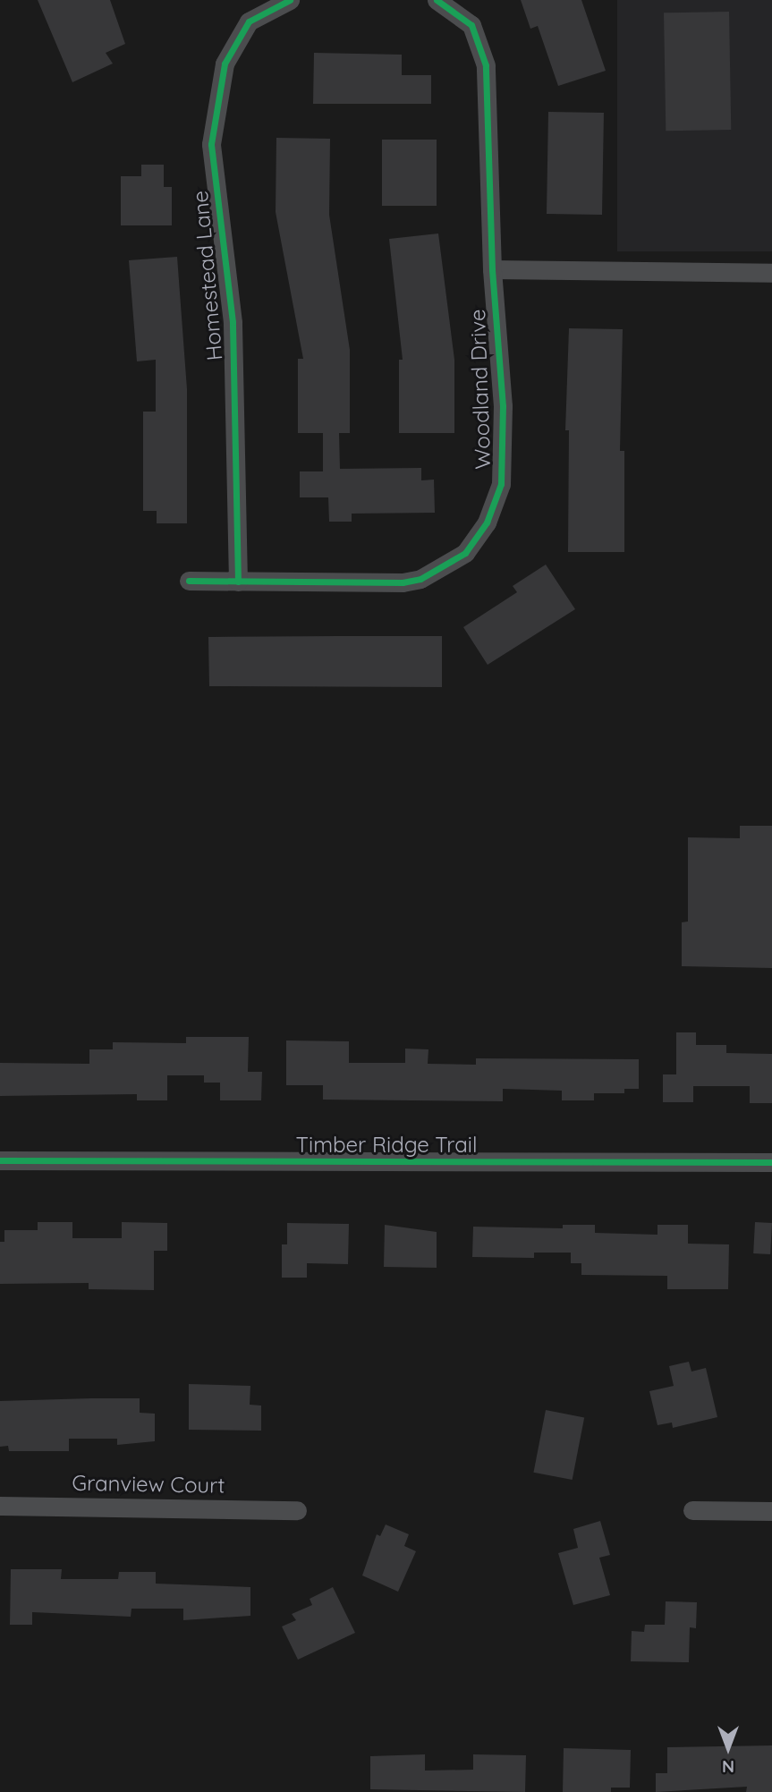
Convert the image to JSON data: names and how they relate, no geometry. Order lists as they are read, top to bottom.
{
  "streets": {
    "street": [
      "Homestead Lane",
      "Woodland Drive",
      "Timber Ridge Trail",
      "Granview Court"
    ]
  },
  "crossings": [
    ["Homestead Lane", "Woodland Drive"]
  ],
  "north": "bottom"
}
